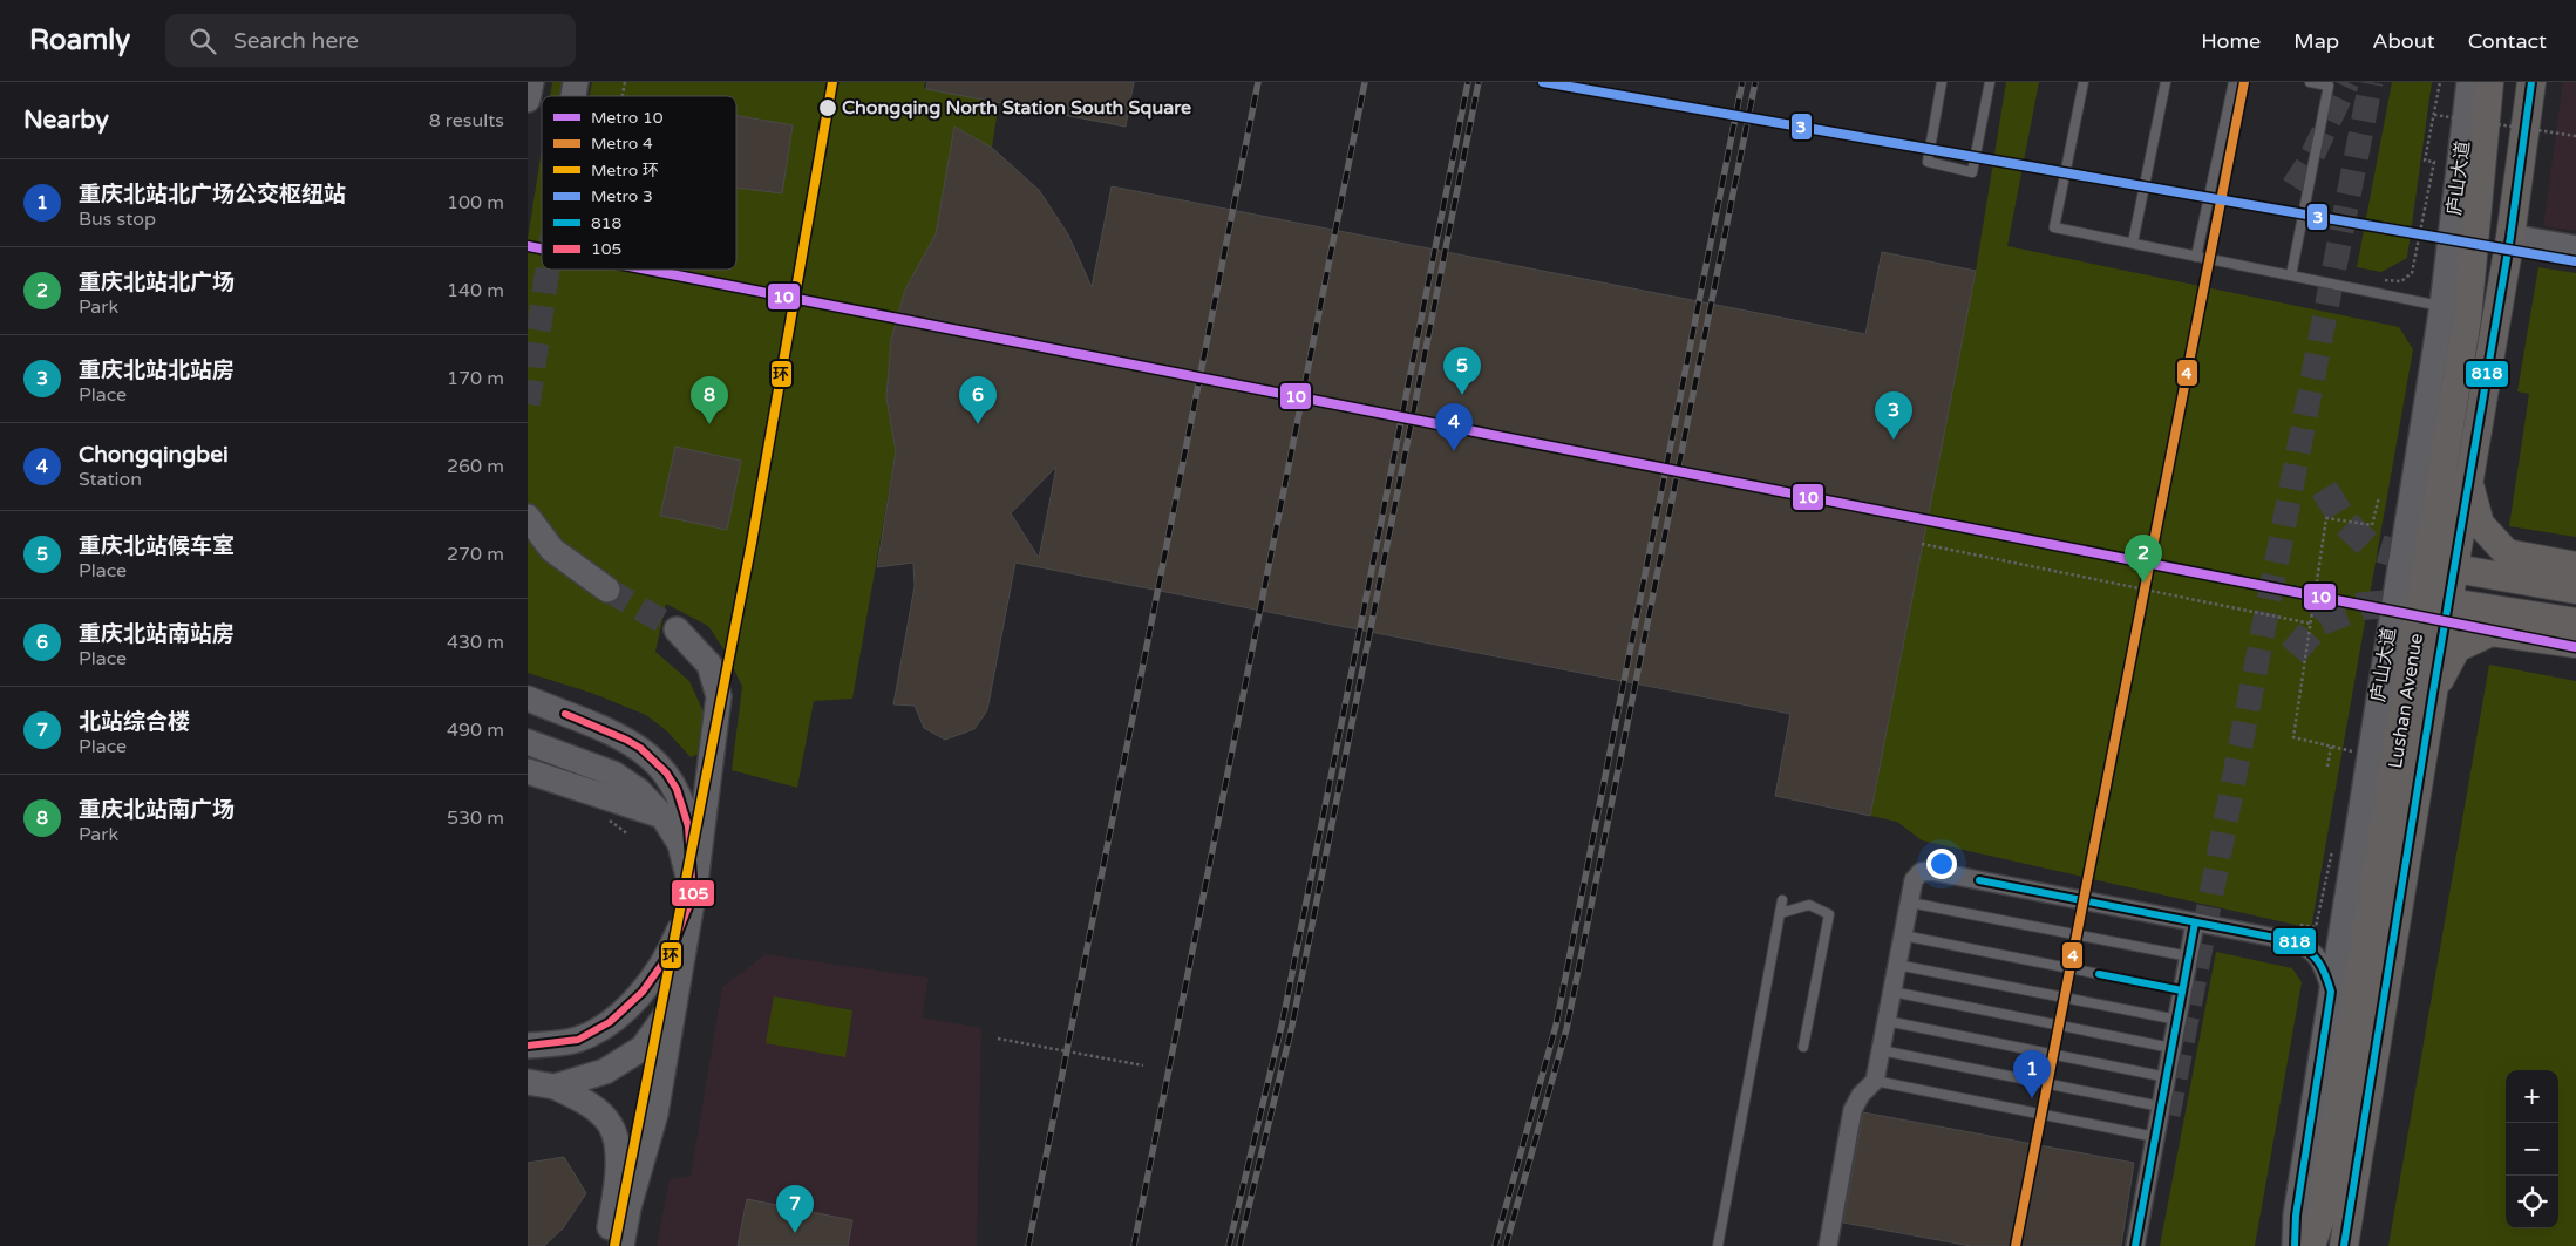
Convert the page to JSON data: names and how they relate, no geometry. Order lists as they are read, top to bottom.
{
  "streets": {
    "main road": ["Lushan Avenue"],
    "street": ["庐山大道"]
  },
  "places": ["Chongqing North Station South Square"],
  "lines": [
    "metro line 4",
    "metro line 环",
    "metro line 3",
    "transit line 818",
    "metro line 10",
    "transit line 105"
  ],
  "legend": [
    "Metro 10",
    "Metro 4",
    "Metro 环",
    "Metro 3",
    "818",
    "105"
  ],
  "page": {
    "header": "Roamly",
    "search": "Search here",
    "nav": [
      "Home",
      "Map",
      "About",
      "Contact"
    ],
    "heading": ["Nearby", "8 results"],
    "list": [
      {
        "mark": "1",
        "name": "重庆北站北广场公交枢纽站",
        "note": "Bus stop",
        "value": "100 m"
      },
      {
        "mark": "2",
        "name": "重庆北站北广场",
        "note": "Park",
        "value": "140 m"
      },
      {
        "mark": "3",
        "name": "重庆北站北站房",
        "note": "Place",
        "value": "170 m"
      },
      {
        "mark": "4",
        "name": "Chongqingbei",
        "note": "Station",
        "value": "260 m"
      },
      {
        "mark": "5",
        "name": "重庆北站候车室",
        "note": "Place",
        "value": "270 m"
      },
      {
        "mark": "6",
        "name": "重庆北站南站房",
        "note": "Place",
        "value": "430 m"
      },
      {
        "mark": "7",
        "name": "北站综合楼",
        "note": "Place",
        "value": "490 m"
      },
      {
        "mark": "8",
        "name": "重庆北站南广场",
        "note": "Park",
        "value": "530 m"
      }
    ],
    "pins": [
      "5",
      "6",
      "8",
      "3",
      "4",
      "2",
      "1",
      "7"
    ],
    "map_buttons": ["+", "−"]
  }
}
